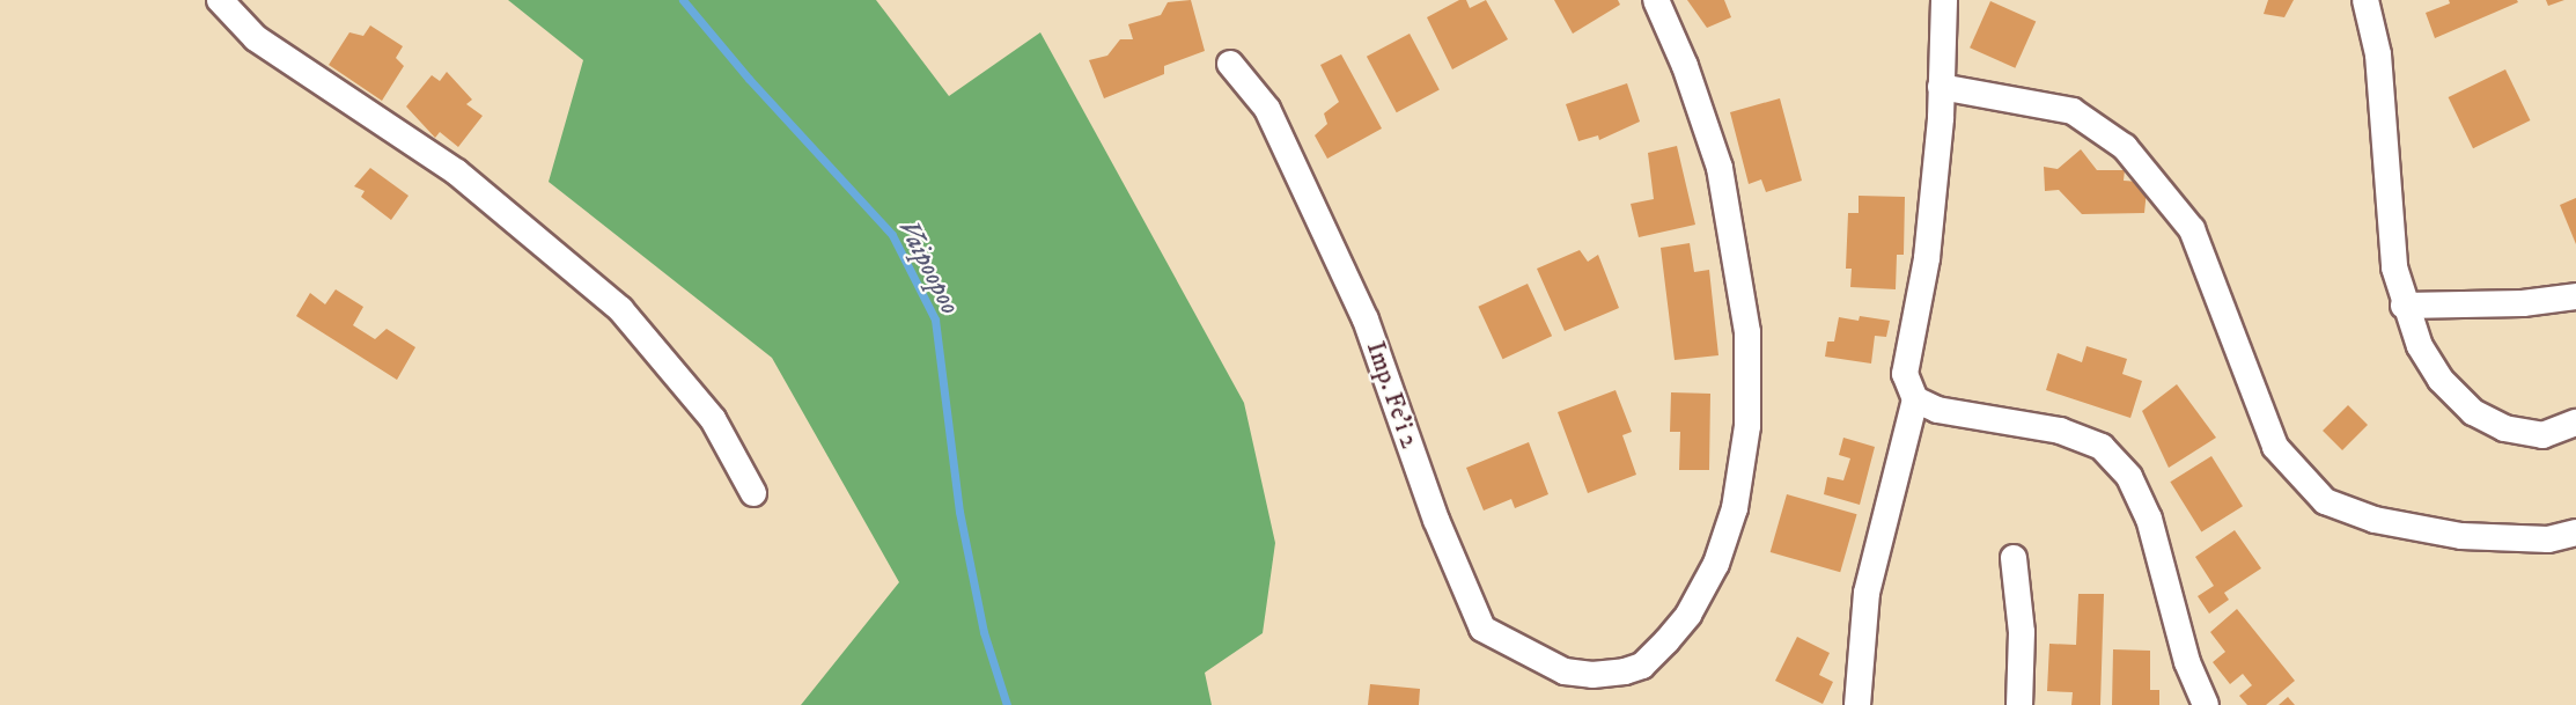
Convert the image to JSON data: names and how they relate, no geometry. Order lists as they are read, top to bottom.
{
  "streets": {
    "street": ["Imp. Fe'i 2"]
  },
  "water": ["Vaipoopoo"]
}
